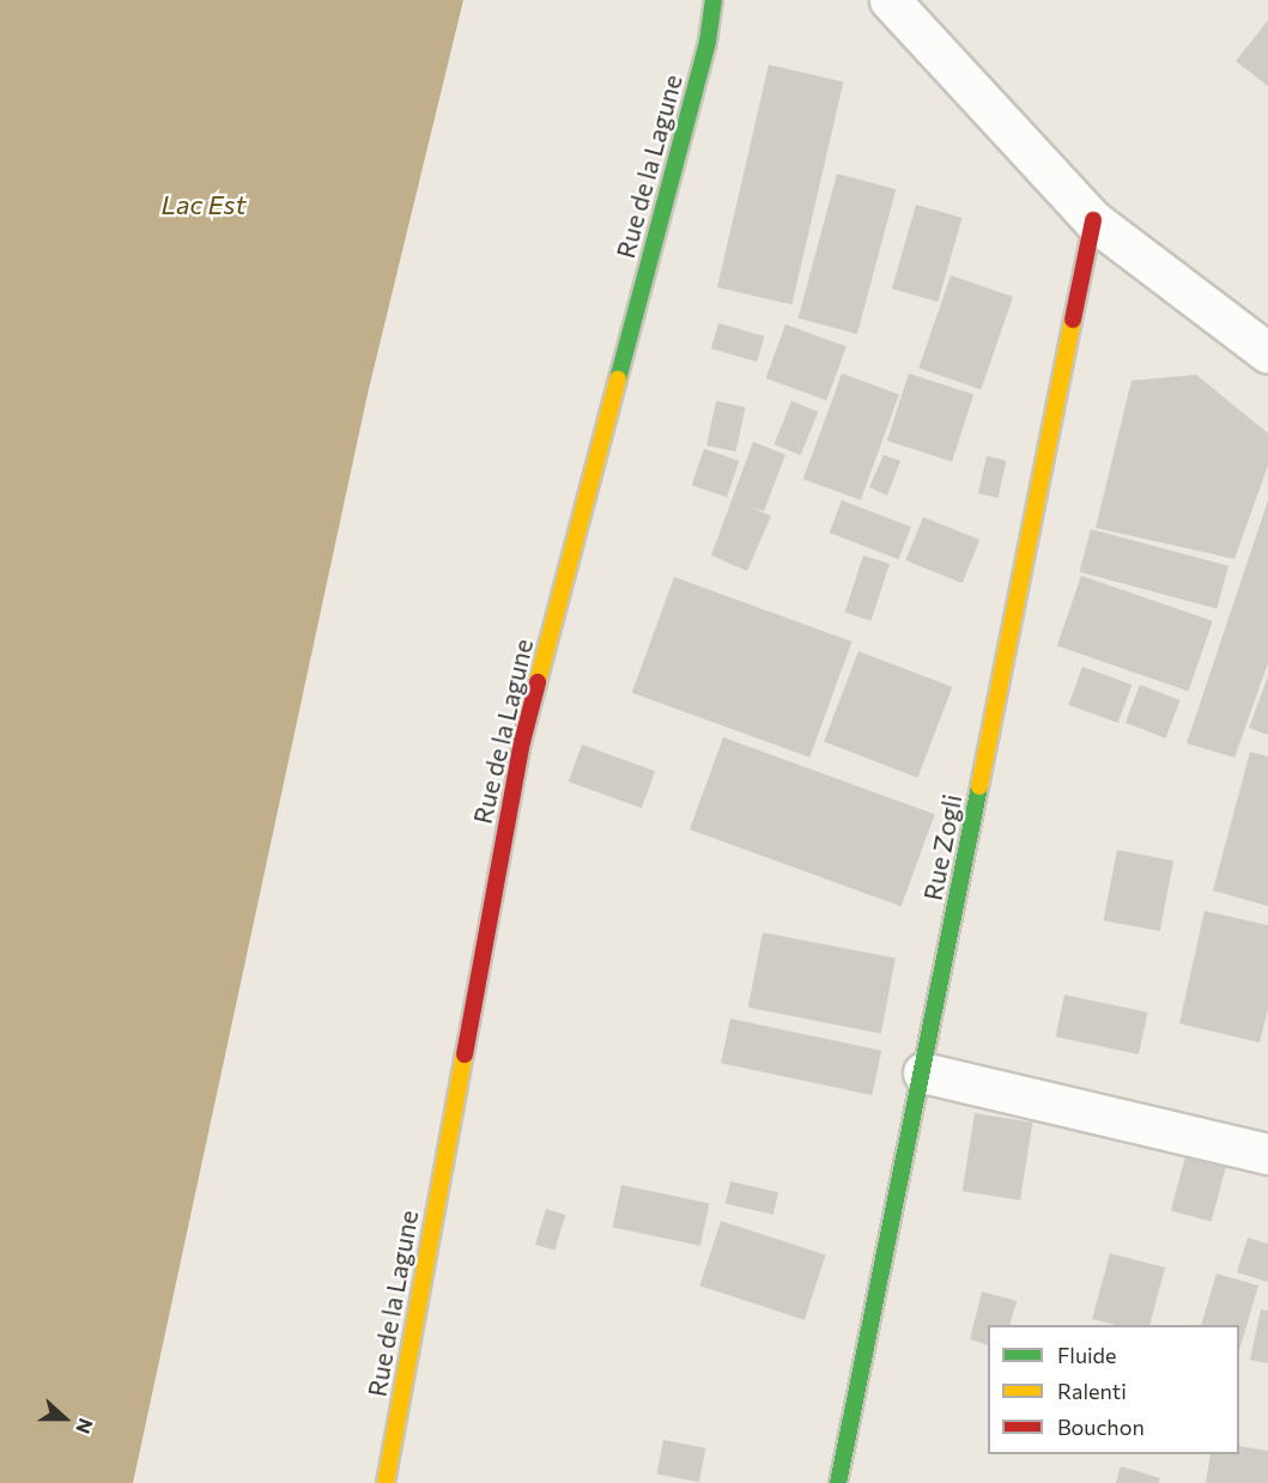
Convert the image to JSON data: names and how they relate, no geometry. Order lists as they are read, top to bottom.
{
  "streets": {
    "street": ["Rue de la Lagune", "Rue Zogli"]
  },
  "water": ["Lac Est"],
  "legend": ["Fluide", "Ralenti", "Bouchon"],
  "north": "right"
}
